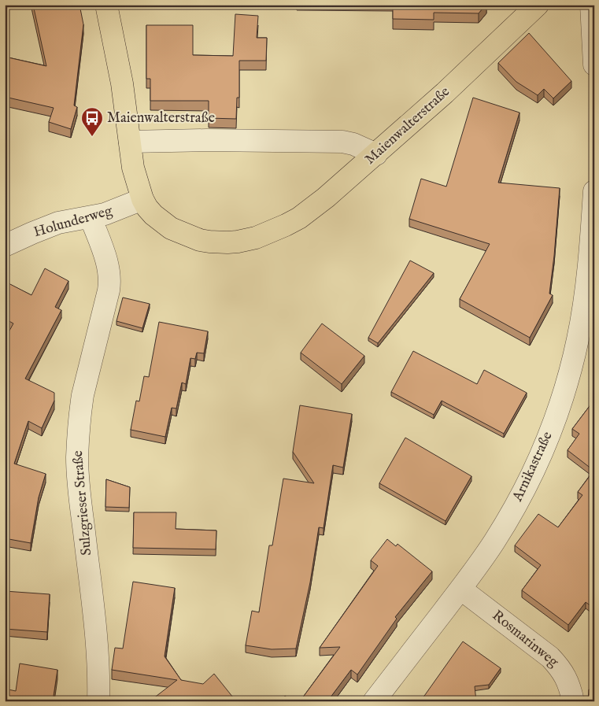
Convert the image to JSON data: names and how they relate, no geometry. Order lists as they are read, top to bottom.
{
  "streets": {
    "main road": ["Maienwalterstraße"],
    "street": [
      "Holunderweg",
      "Arnikastraße",
      "Sulzgrieser Straße",
      "Rosmarinweg"
    ]
  },
  "crossings": [
    ["Maienwalterstraße", "Holunderweg"],
    ["Holunderweg", "Sulzgrieser Straße"],
    ["Arnikastraße", "Rosmarinweg"]
  ],
  "places": {
    "bus stop": ["Maienwalterstraße"]
  }
}
